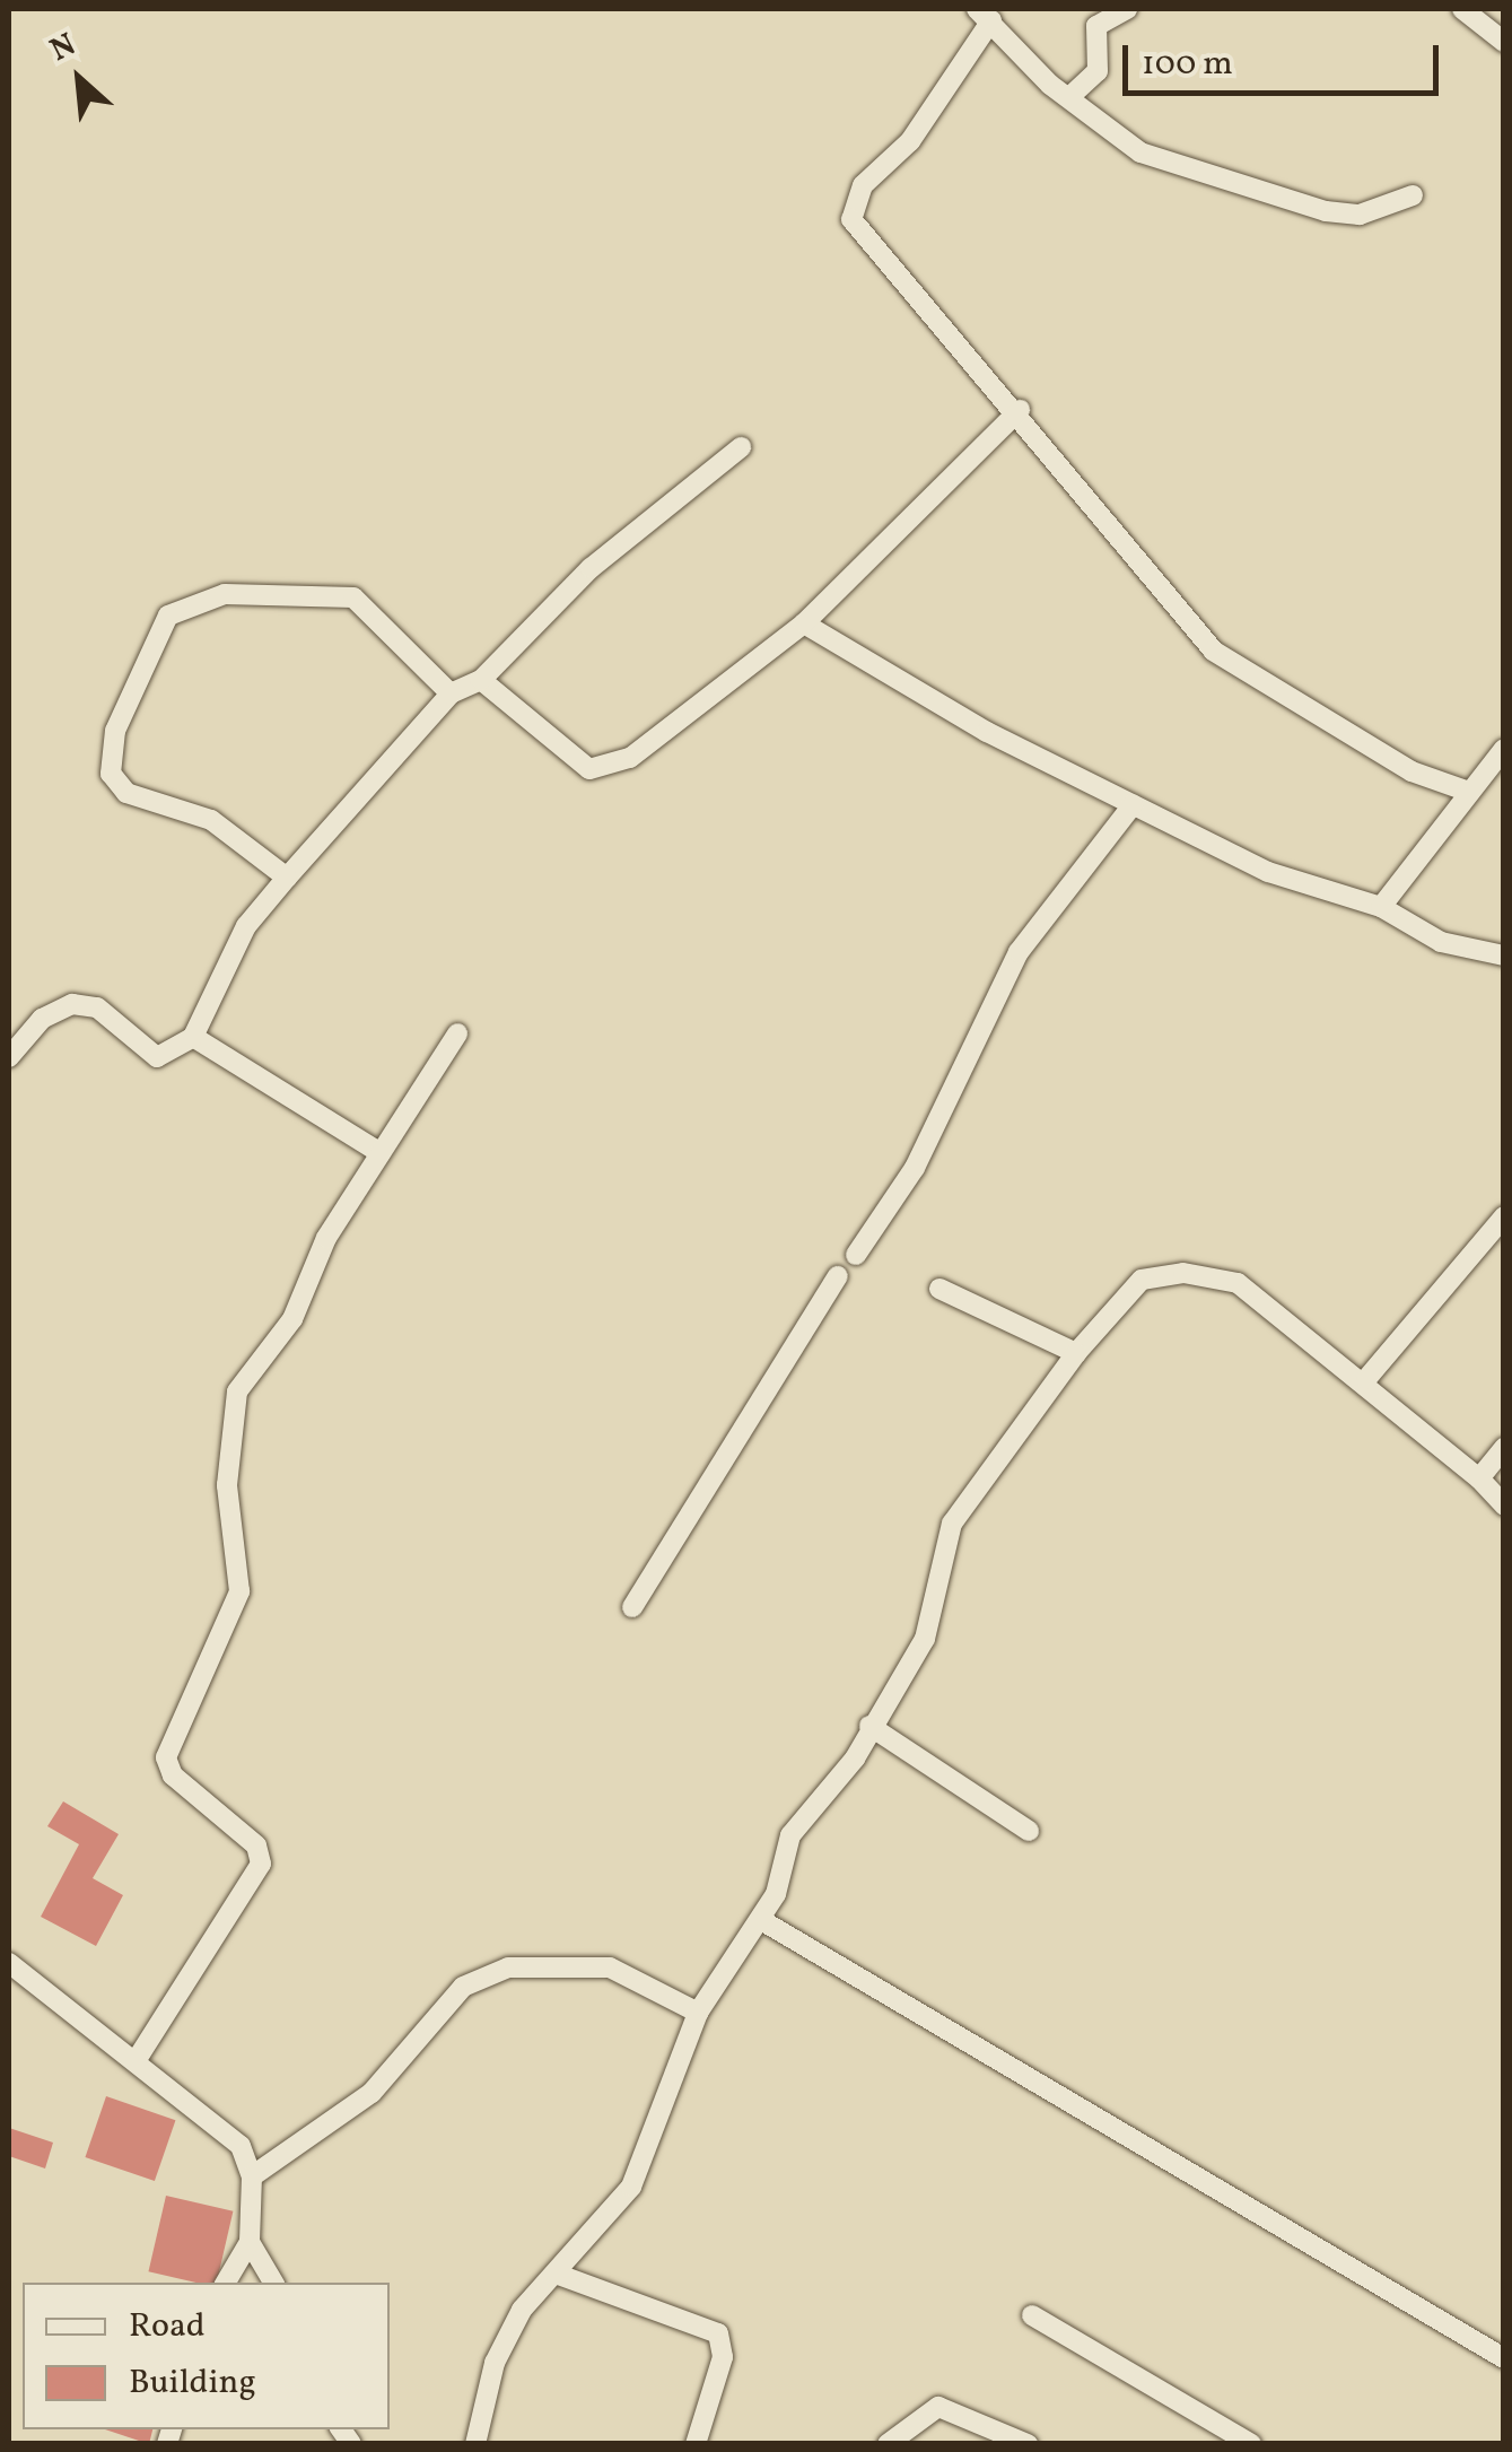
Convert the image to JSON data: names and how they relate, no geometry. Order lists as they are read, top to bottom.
{
  "legend": ["Road", "Building"],
  "scale_bar": "100 m",
  "north": "top left"
}
